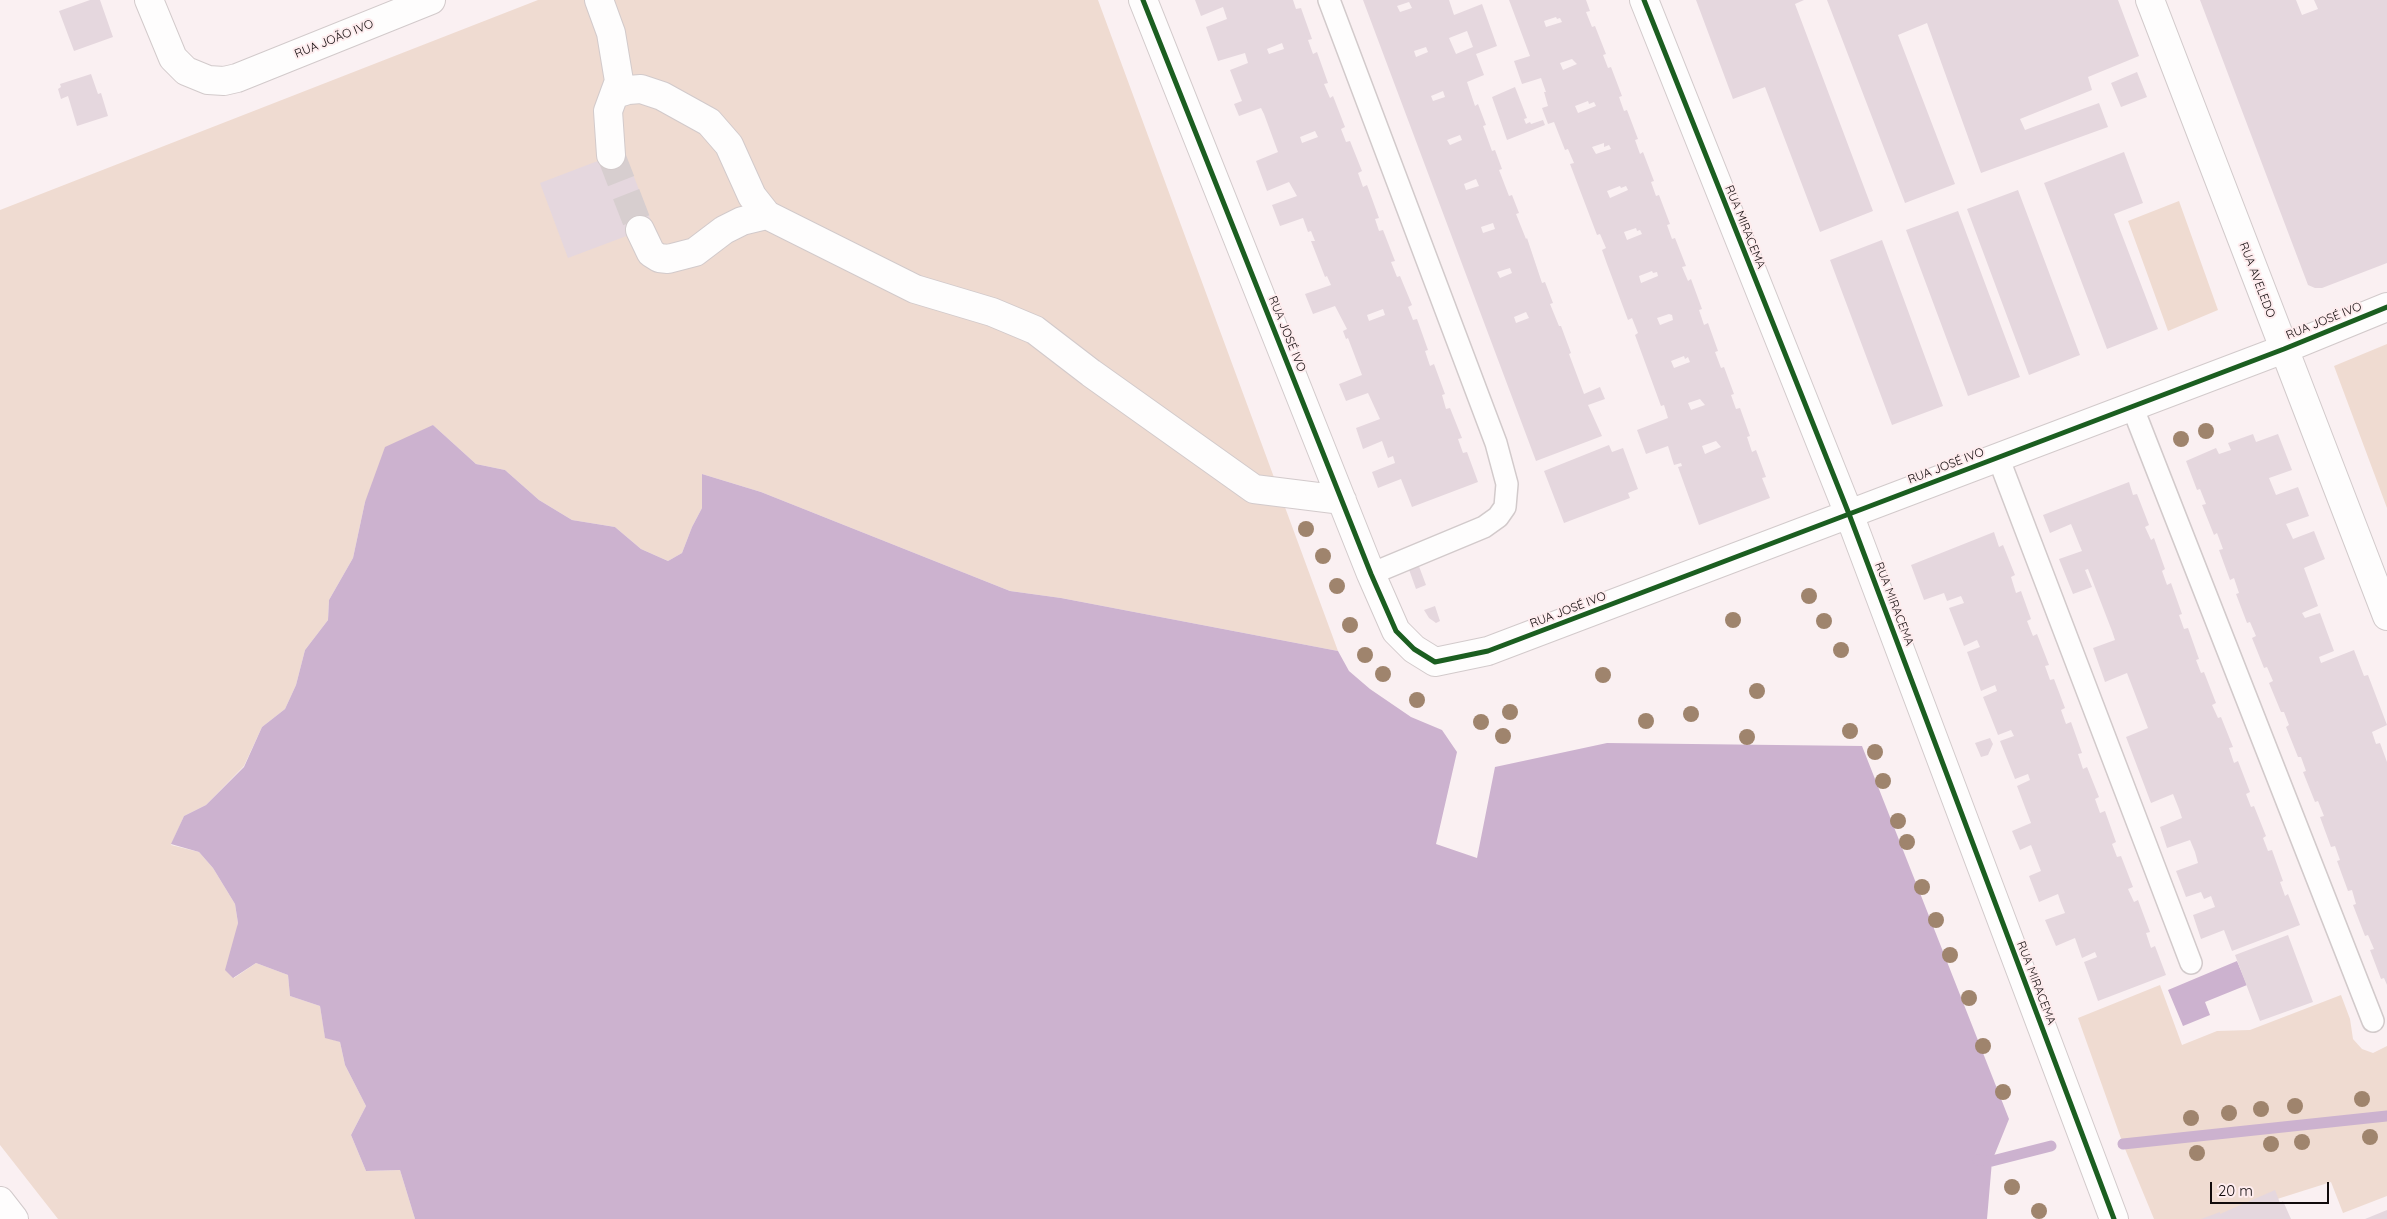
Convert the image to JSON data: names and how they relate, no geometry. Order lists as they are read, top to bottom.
{
  "streets": {
    "street": [
      "RUA JOÃO IVO",
      "RUA MIRACEMA",
      "RUA AVELEDO",
      "RUA JOSÉ IVO"
    ]
  },
  "crossings": [
    ["RUA MIRACEMA", "RUA JOSÉ IVO"],
    ["RUA AVELEDO", "RUA JOSÉ IVO"]
  ],
  "scale_bar": "20 m"
}
